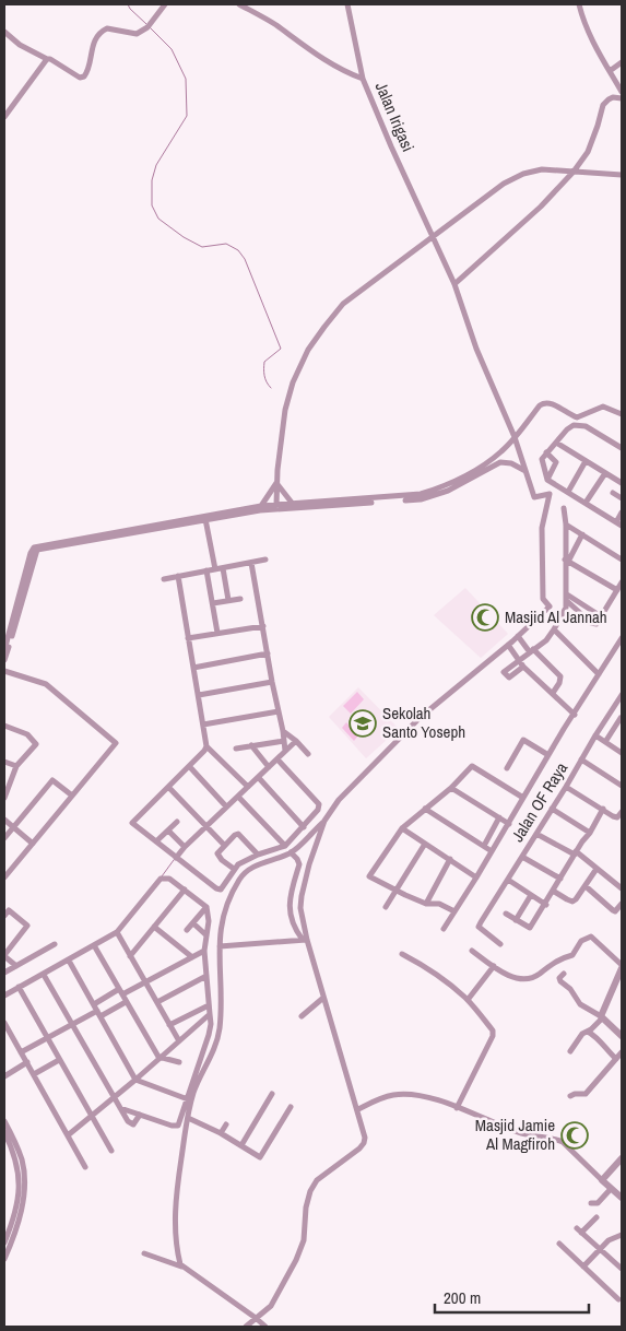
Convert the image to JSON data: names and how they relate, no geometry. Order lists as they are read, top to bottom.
{
  "streets": {
    "street": ["Jalan Irigasi", "Jalan OF Raya"]
  },
  "places": {
    "mosque": ["Masjid Al Jannah", "Masjid Jamie Al Magfiroh"],
    "school or university": ["Sekolah Santo Yoseph"]
  },
  "scale_bar": "200 m"
}
